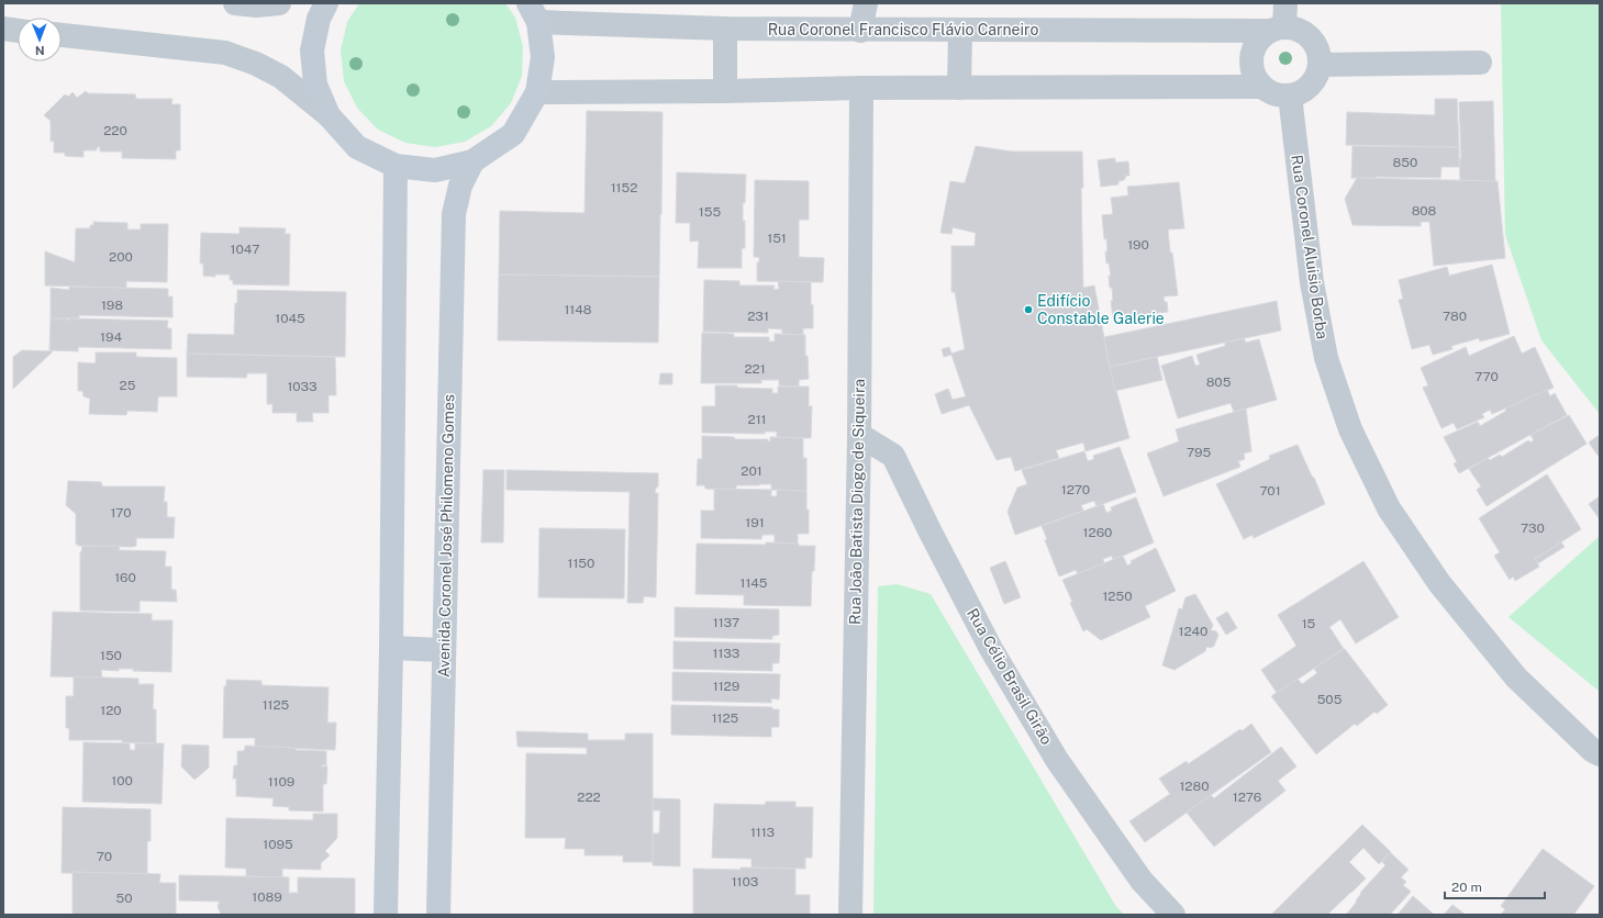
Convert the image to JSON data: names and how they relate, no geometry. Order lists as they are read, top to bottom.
{
  "streets": {
    "main road": ["Avenida Coronel José Philomeno Gomes"],
    "street": [
      "Rua Coronel Francisco Flávio Carneiro",
      "Rua Coronel Aluisio Borba",
      "Rua João Batista Diogo de Siqueira",
      "Rua Célio Brasil Girão"
    ]
  },
  "crossings": [
    ["Rua Coronel Francisco Flávio Carneiro", "Rua Coronel Aluisio Borba"],
    ["Rua João Batista Diogo de Siqueira", "Rua Célio Brasil Girão"]
  ],
  "places": ["Edifício Constable Galerie"],
  "house_numbers": [
    "220",
    "850",
    "1152",
    "808",
    "155",
    "151",
    "190",
    "1047",
    "200",
    "198",
    "1148",
    "231",
    "780",
    "1045",
    "194",
    "221",
    "770",
    "805",
    "25",
    "1033",
    "211",
    "795",
    "201",
    "1270",
    "701",
    "170",
    "191",
    "730",
    "1260",
    "1150",
    "160",
    "1145",
    "1250",
    "1137",
    "15",
    "1240",
    "1133",
    "150",
    "1129",
    "505",
    "1125",
    "120",
    "1125",
    "100",
    "1109",
    "1280",
    "222",
    "1276",
    "1113",
    "1095",
    "70",
    "1103",
    "1089",
    "50"
  ],
  "scale_bar": "20 m",
  "north": "bottom"
}
